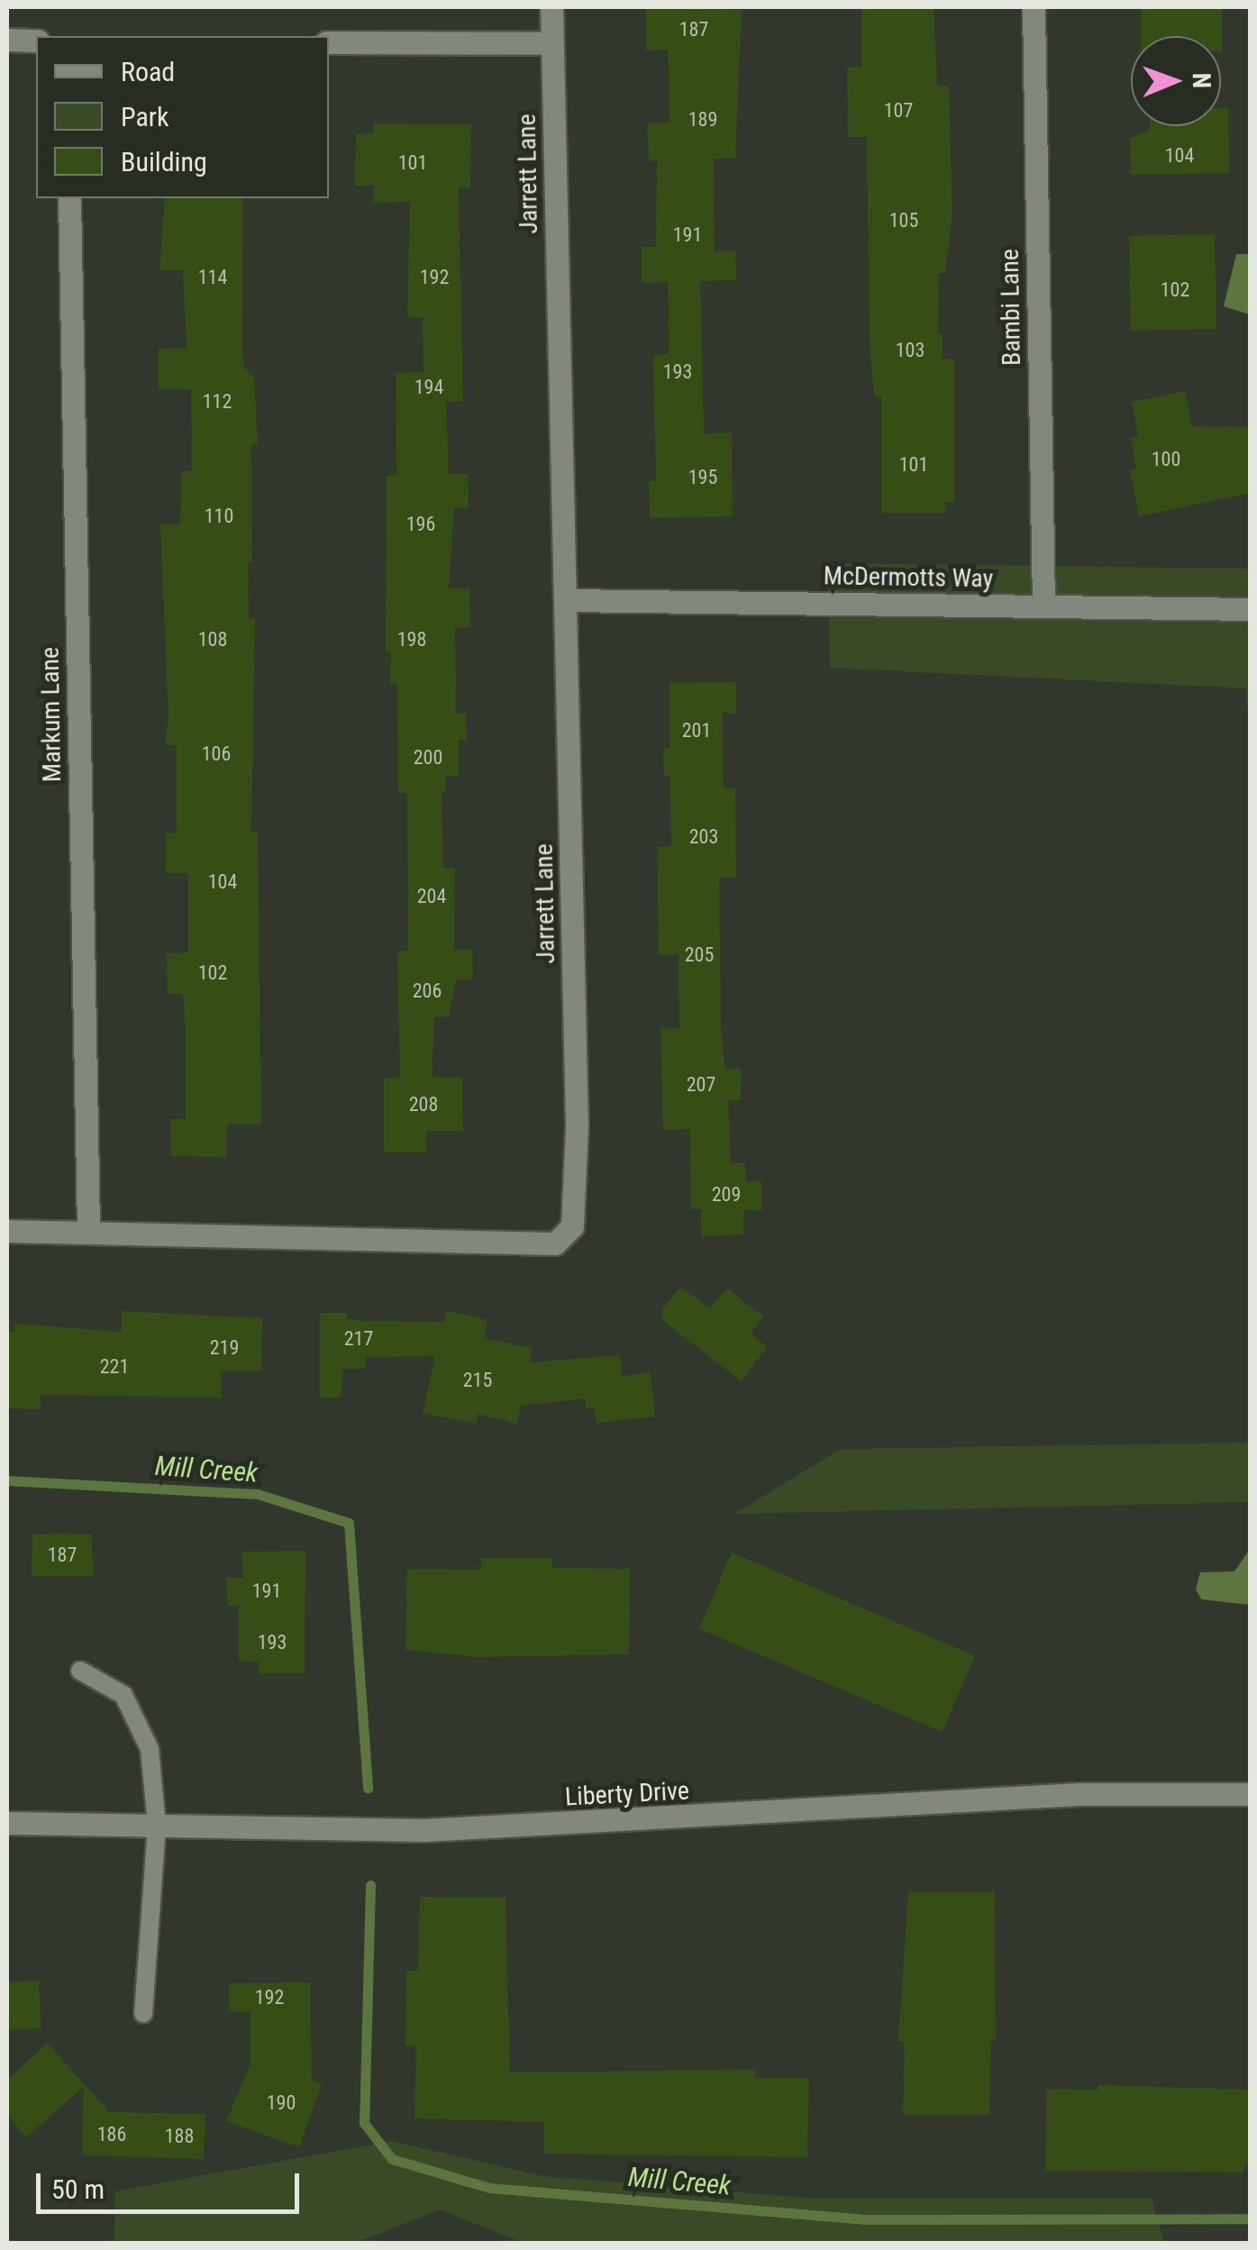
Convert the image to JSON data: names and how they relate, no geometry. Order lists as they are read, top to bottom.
{
  "streets": {
    "street": [
      "Jarrett Lane",
      "Bambi Lane",
      "McDermotts Way",
      "Markum Lane",
      "Liberty Drive"
    ]
  },
  "crossings": [
    ["Jarrett Lane", "McDermotts Way"],
    ["Jarrett Lane", "Markum Lane"],
    ["Bambi Lane", "McDermotts Way"]
  ],
  "water": ["Mill Creek"],
  "house_numbers": [
    "187",
    "107",
    "189",
    "104",
    "101",
    "105",
    "191",
    "114",
    "192",
    "102",
    "103",
    "193",
    "194",
    "112",
    "100",
    "101",
    "195",
    "110",
    "196",
    "108",
    "198",
    "201",
    "106",
    "200",
    "203",
    "104",
    "204",
    "205",
    "102",
    "206",
    "207",
    "208",
    "209",
    "217",
    "219",
    "221",
    "215",
    "187",
    "191",
    "193",
    "192",
    "190",
    "186",
    "188"
  ],
  "legend": ["Road", "Park", "Building"],
  "scale_bar": "50 m",
  "north": "right"
}
